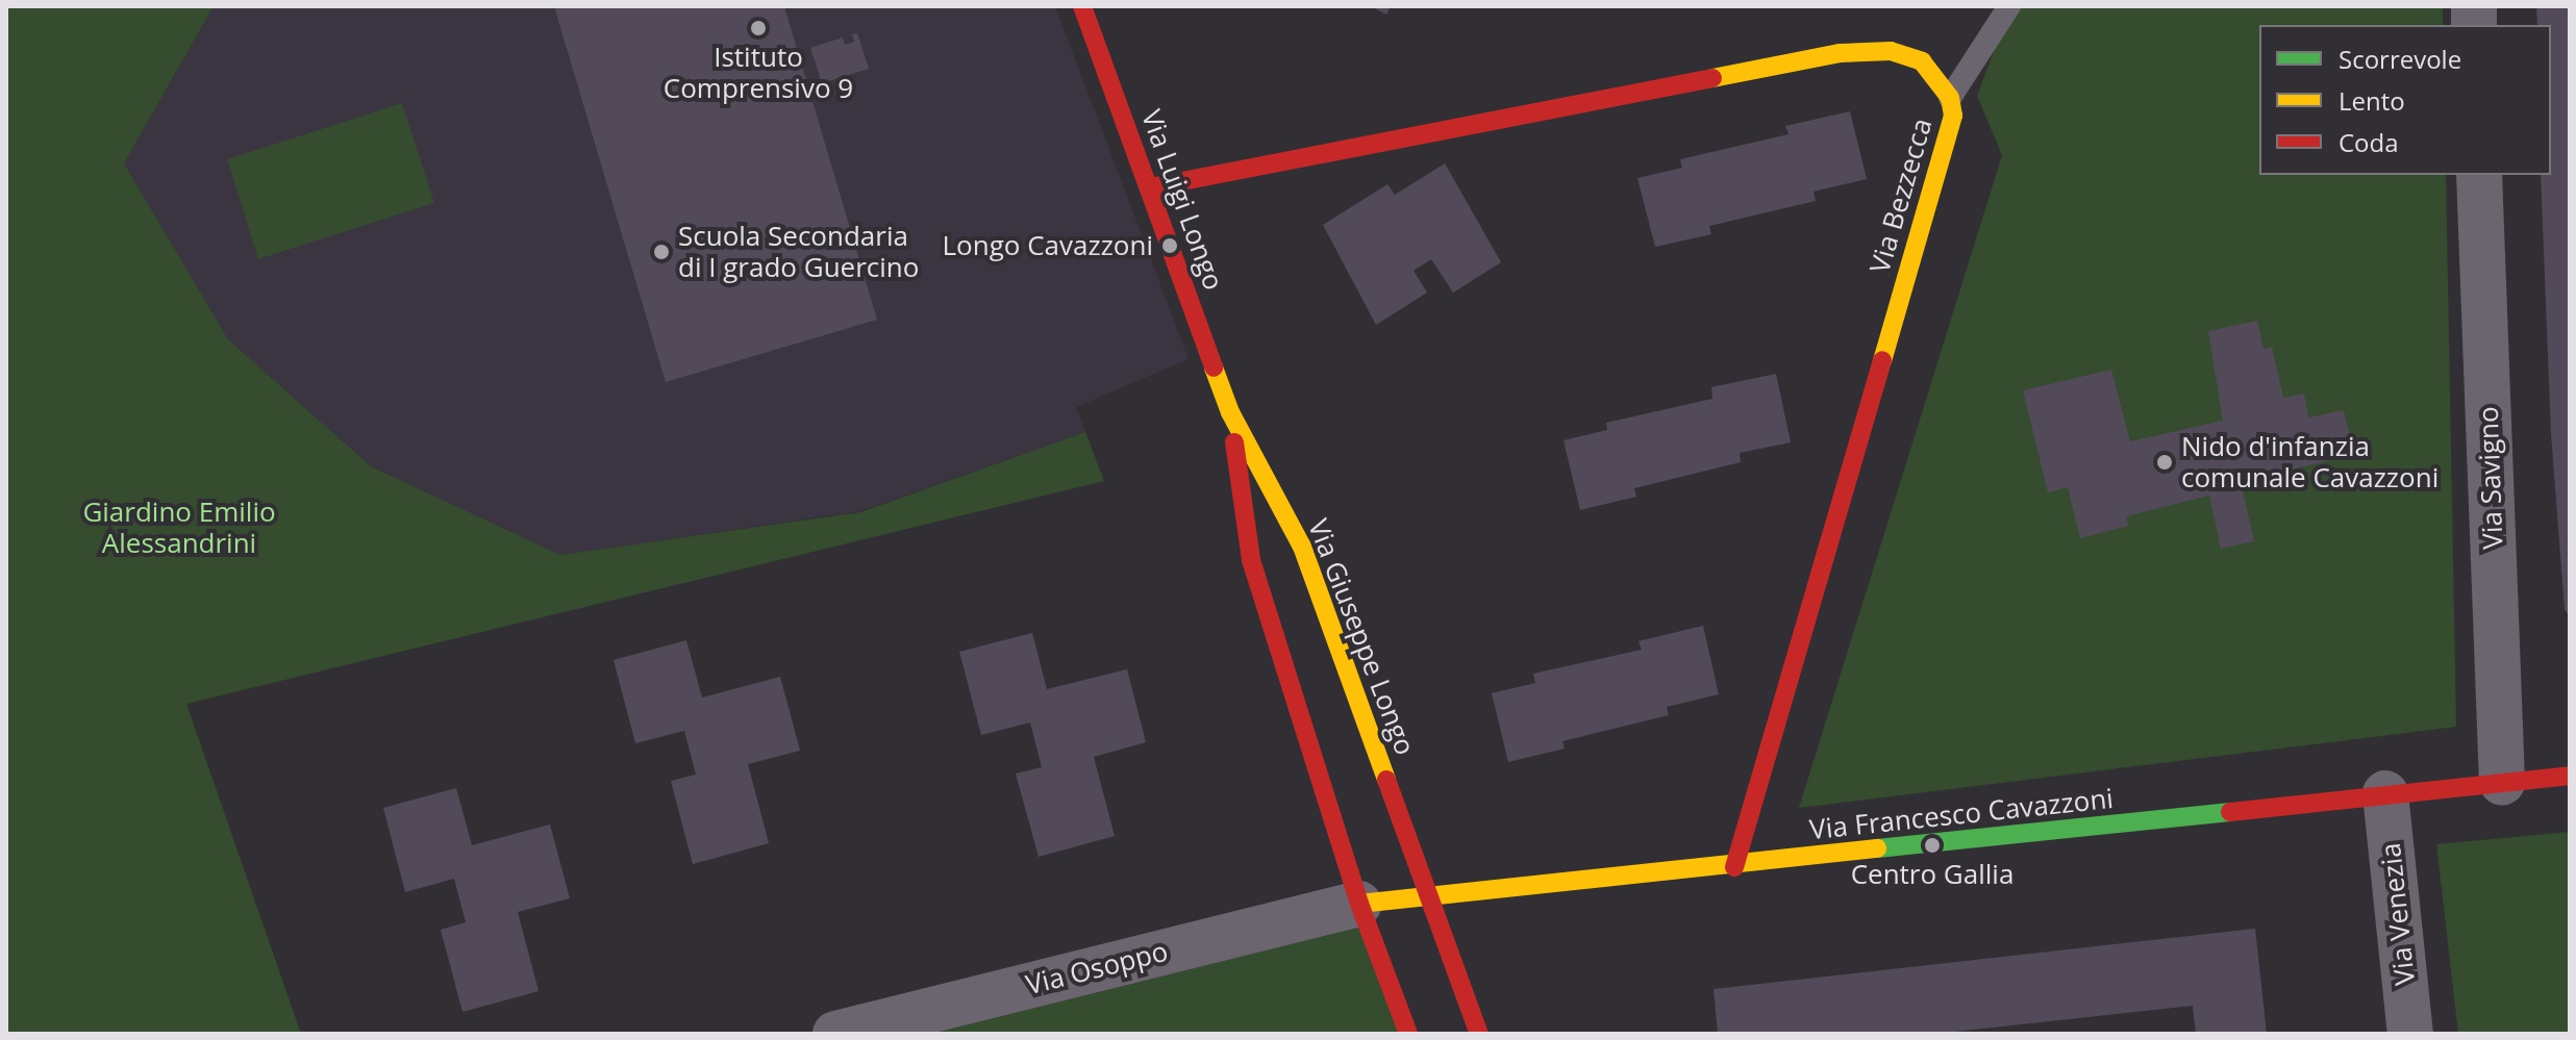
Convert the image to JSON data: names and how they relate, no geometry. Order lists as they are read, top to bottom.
{
  "streets": {
    "street": [
      "Via Bezzecca",
      "Via Luigi Longo",
      "Via Savigno",
      "Via Giuseppe Longo",
      "Via Francesco Cavazzoni",
      "Via Venezia",
      "Via Osoppo"
    ]
  },
  "crossings": [
    ["Via Bezzecca", "Via Luigi Longo"],
    ["Via Bezzecca", "Via Francesco Cavazzoni"],
    ["Via Luigi Longo", "Via Giuseppe Longo"],
    ["Via Savigno", "Via Francesco Cavazzoni"],
    ["Via Giuseppe Longo", "Via Francesco Cavazzoni"],
    ["Via Francesco Cavazzoni", "Via Venezia"],
    ["Via Francesco Cavazzoni", "Via Osoppo"]
  ],
  "parks": ["Giardino Emilio Alessandrini"],
  "places": [
    "Istituto Comprensivo 9",
    "Longo Cavazzoni",
    "Scuola Secondaria di I grado Guercino",
    "Nido d'infanzia comunale Cavazzoni",
    "Centro Gallia"
  ],
  "legend": ["Scorrevole", "Lento", "Coda"]
}
